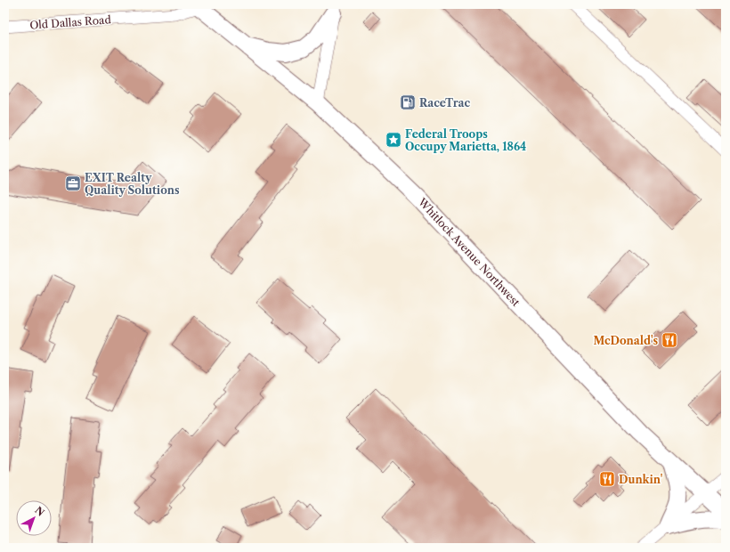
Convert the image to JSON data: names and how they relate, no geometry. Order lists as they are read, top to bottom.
{
  "streets": {
    "highway": ["Whitlock Avenue Northwest"],
    "street": ["Old Dallas Road"]
  },
  "crossings": [
    ["Old Dallas Road", "Whitlock Avenue Northwest"]
  ],
  "places": {
    "fuel station": ["RaceTrac"],
    "place": ["Federal Troops Occupy Marietta, 1864"],
    "office": ["EXIT Realty Quality Solutions"],
    "restaurant": ["McDonald's", "Dunkin'"]
  },
  "north": "top right"
}
